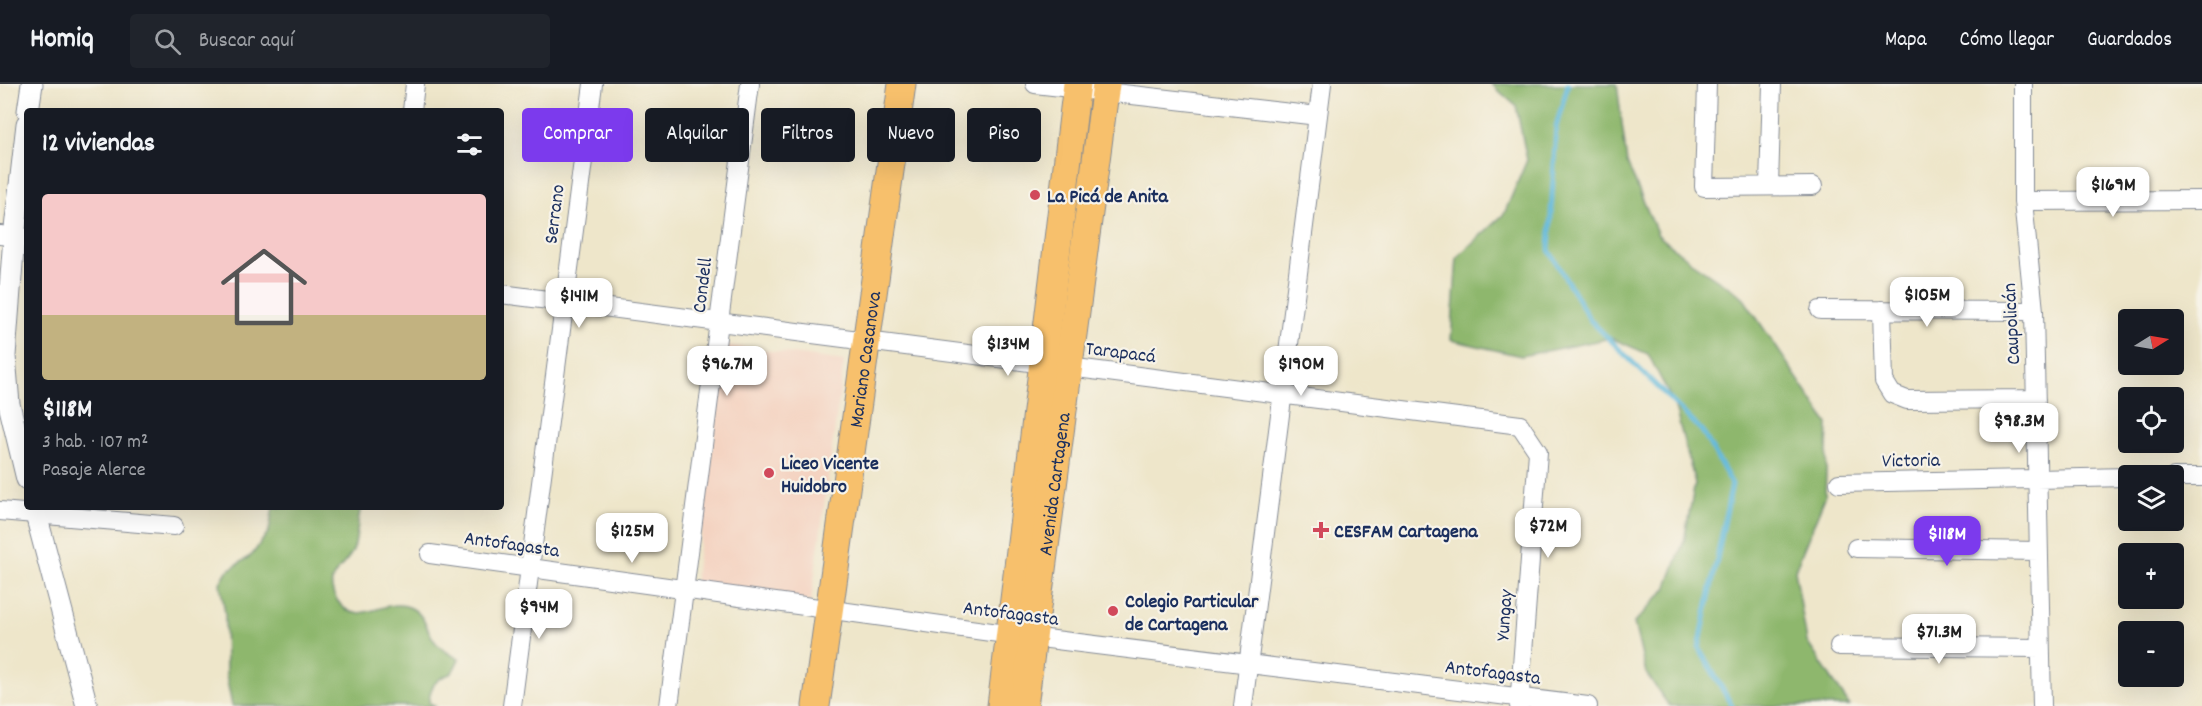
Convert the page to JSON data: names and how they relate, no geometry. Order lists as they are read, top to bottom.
{
  "streets": {
    "main road": ["Mariano Casanova", "Avenida Cartagena"],
    "street": [
      "Serrano",
      "Condell",
      "Caupolicán",
      "Tarapacá",
      "Victoria",
      "Antofagasta",
      "Yungay"
    ]
  },
  "crossings": [
    ["Serrano", "Tarapacá"],
    ["Serrano", "Antofagasta"],
    ["Condell", "Tarapacá"],
    ["Condell", "Antofagasta"],
    ["Caupolicán", "Victoria"],
    ["Tarapacá", "Mariano Casanova"],
    ["Tarapacá", "Avenida Cartagena"],
    ["Tarapacá", "Yungay"],
    ["Mariano Casanova", "Antofagasta"],
    ["Avenida Cartagena", "Antofagasta"],
    ["Antofagasta", "Yungay"]
  ],
  "places": {
    "other": ["La Picá de Anita", "Liceo Vicente Huidobro", "Colegio Particular de Cartagena"],
    "health": ["CESFAM Cartagena"]
  },
  "north": "right",
  "page": {
    "header": "Homiq",
    "search": "Buscar aquí",
    "nav": ["Mapa", "Cómo llegar", "Guardados"],
    "chip": [
      "Comprar",
      "Alquilar",
      "Filtros",
      "Nuevo",
      "Piso"
    ],
    "heading": "12 viviendas",
    "price": [
      "$169M",
      "$105M",
      "$141M",
      "$134M",
      "$96.7M",
      "$190M",
      "$98.3M",
      "$72M",
      "$125M",
      "$118M",
      "$94M",
      "$71.3M"
    ],
    "list": [
      {
        "name": "$118M",
        "note": "3 hab. · 107 m² · Pasaje Alerce"
      }
    ],
    "map_buttons": ["+", "−"]
  }
}
